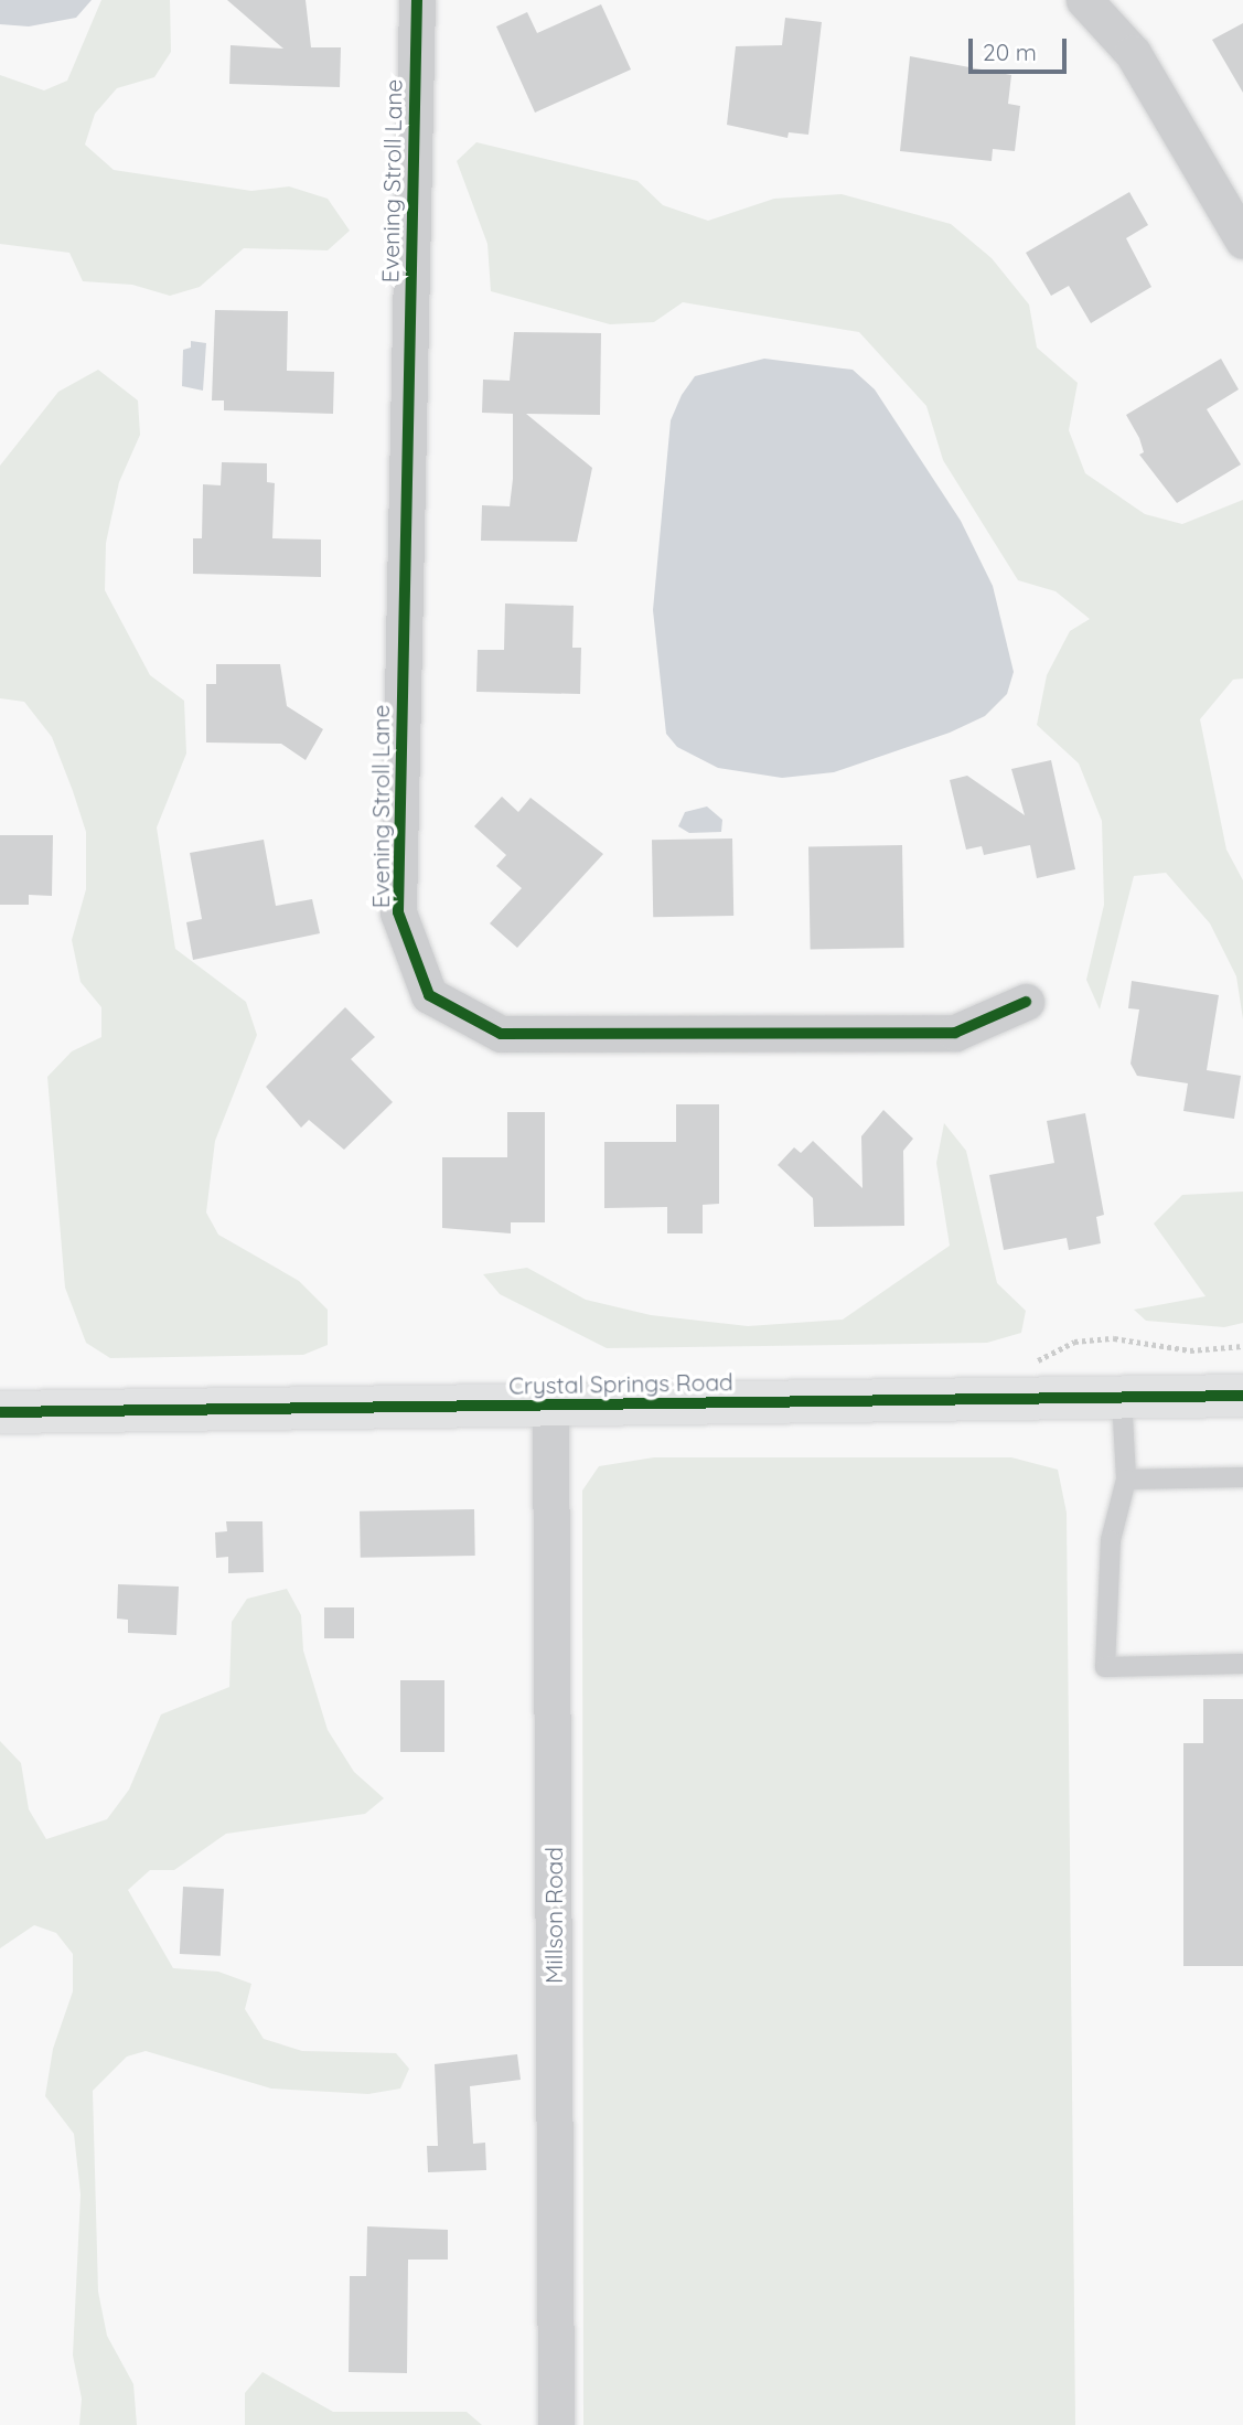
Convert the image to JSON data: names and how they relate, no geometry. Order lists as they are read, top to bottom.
{
  "streets": {
    "street": ["Evening Stroll Lane", "Crystal Springs Road", "Millson Road"]
  },
  "crossings": [
    ["Crystal Springs Road", "Millson Road"]
  ],
  "scale_bar": "20 m"
}
